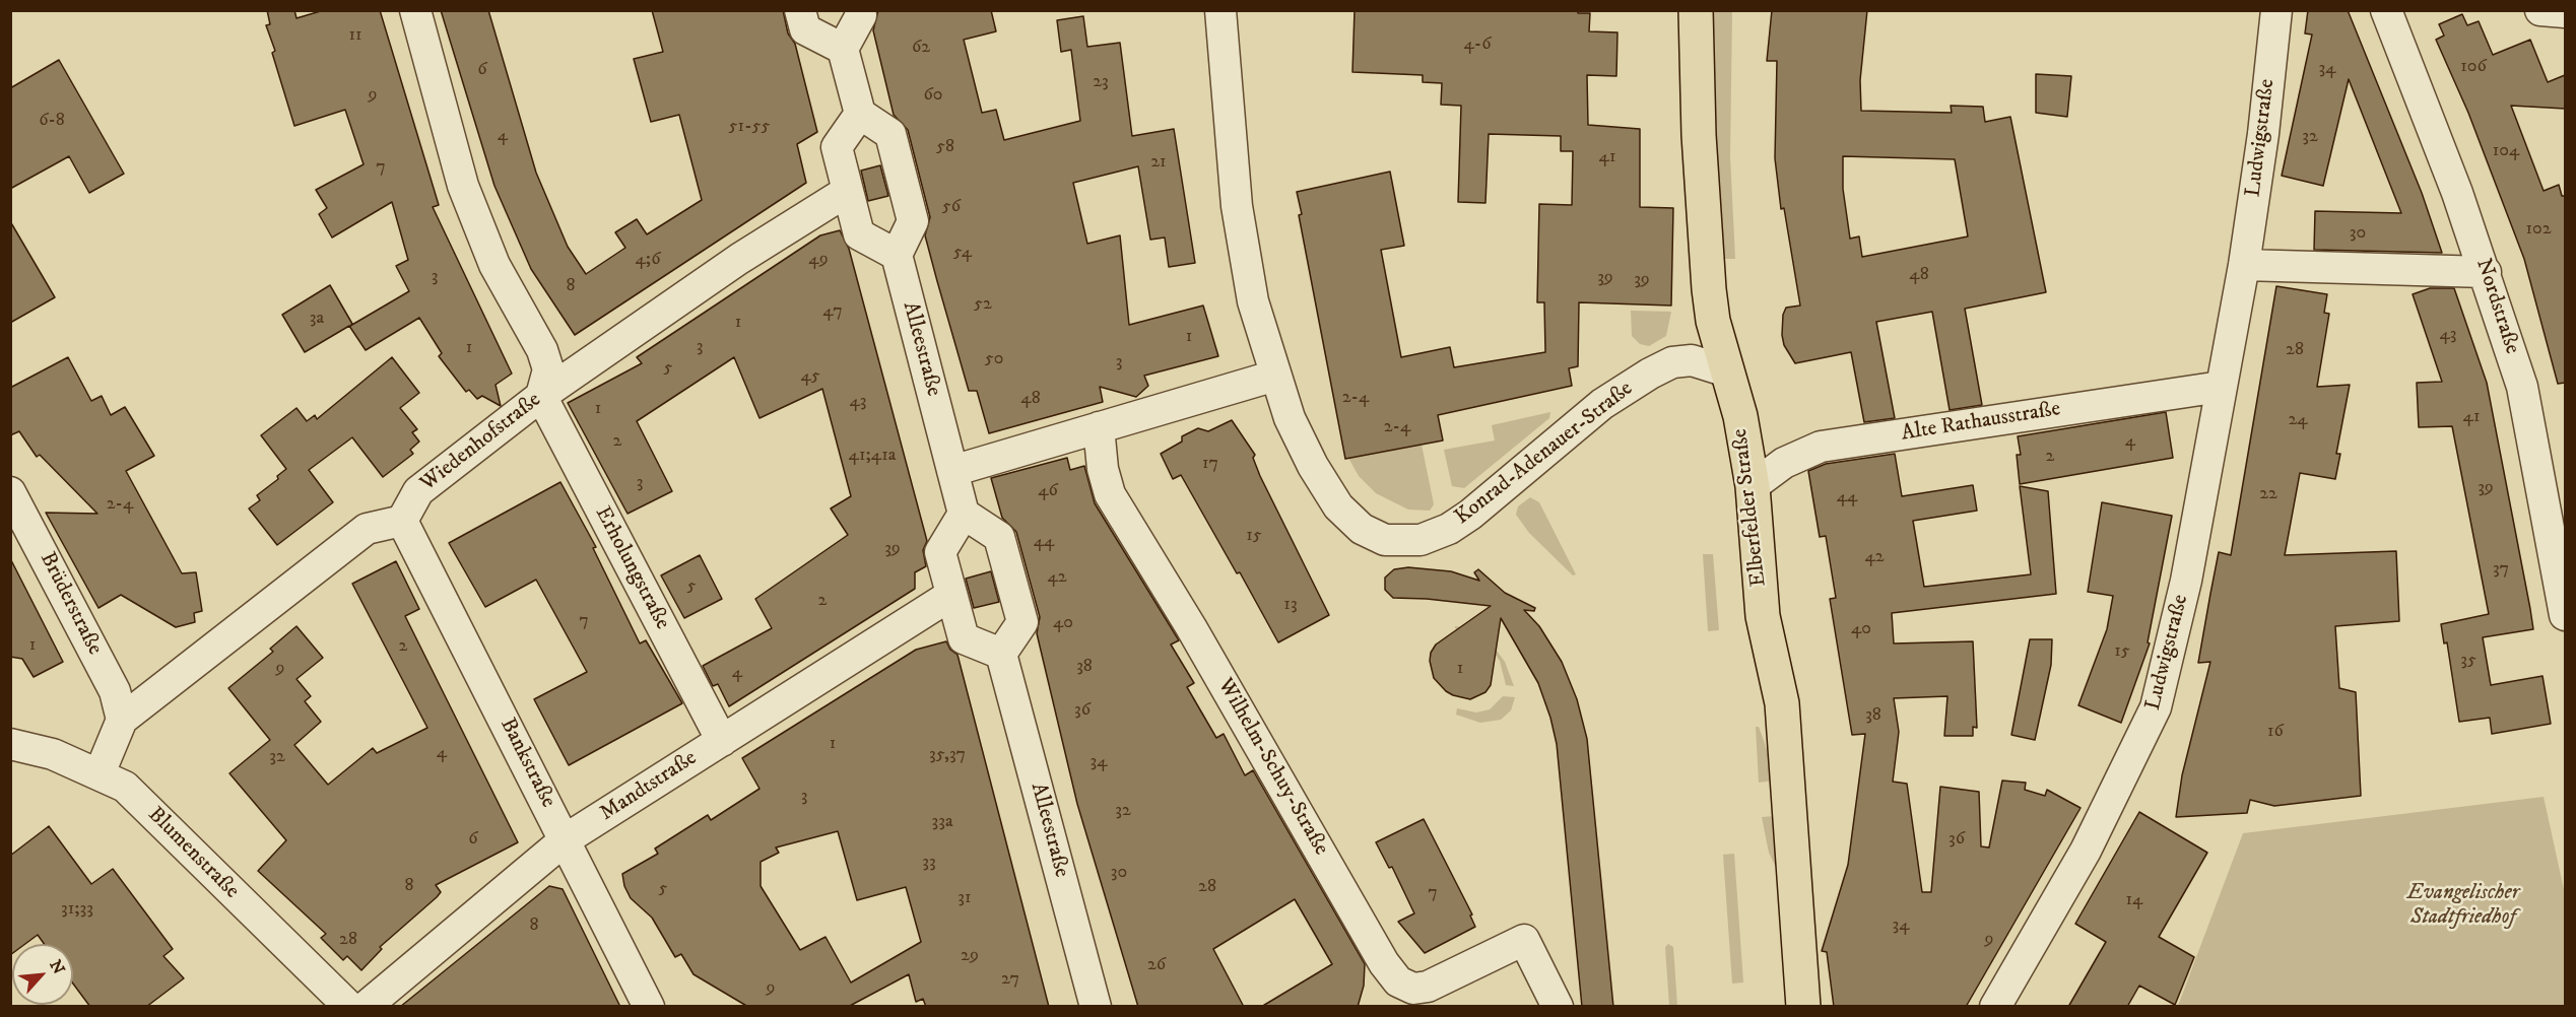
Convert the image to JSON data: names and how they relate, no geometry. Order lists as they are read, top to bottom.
{
  "streets": {
    "main road": ["Elberfelder Straße"],
    "street": [
      "Ludwigstraße",
      "Nordstraße",
      "Alleestraße",
      "Alte Rathausstraße",
      "Wiedenhofstraße",
      "Konrad-Adenauer-Straße",
      "Erholungstraße",
      "Brüderstraße",
      "Bankstraße",
      "Wilhelm-Schuy-Straße",
      "Mandtstraße",
      "Blumenstraße"
    ]
  },
  "crossings": [
    ["Ludwigstraße", "Alte Rathausstraße"],
    ["Alte Rathausstraße", "Elberfelder Straße"],
    ["Wiedenhofstraße", "Erholungstraße"],
    ["Wiedenhofstraße", "Bankstraße"],
    ["Konrad-Adenauer-Straße", "Elberfelder Straße"],
    ["Erholungstraße", "Mandtstraße"],
    ["Bankstraße", "Mandtstraße"]
  ],
  "parks": ["Evangelischer Stadtfriedhof"],
  "house_numbers": [
    "11",
    "4-6",
    "62",
    "106",
    "34",
    "6",
    "23",
    "9",
    "60",
    "6-8",
    "51-55",
    "4",
    "32",
    "58",
    "104",
    "41",
    "21",
    "7",
    "56",
    "102",
    "30",
    "54",
    "4;6",
    "49",
    "48",
    "3",
    "39",
    "39",
    "8",
    "52",
    "47",
    "3a",
    "1",
    "43",
    "1",
    "3",
    "1",
    "28",
    "50",
    "3",
    "5",
    "45",
    "2-4",
    "48",
    "43",
    "1",
    "41",
    "24",
    "2-4",
    "2",
    "4",
    "41;41a",
    "2",
    "17",
    "3",
    "39",
    "46",
    "22",
    "44",
    "2-4",
    "15",
    "44",
    "39",
    "42",
    "37",
    "42",
    "5",
    "2",
    "13",
    "7",
    "40",
    "40",
    "1",
    "2",
    "15",
    "35",
    "38",
    "9",
    "1",
    "4",
    "36",
    "38",
    "16",
    "1",
    "4",
    "35,37",
    "32",
    "34",
    "3",
    "32",
    "33a",
    "6",
    "36",
    "33",
    "30",
    "8",
    "28",
    "5",
    "7",
    "31",
    "14",
    "31;33",
    "8",
    "34",
    "28",
    "9",
    "29",
    "26",
    "27",
    "9"
  ],
  "north": "top right"
}
